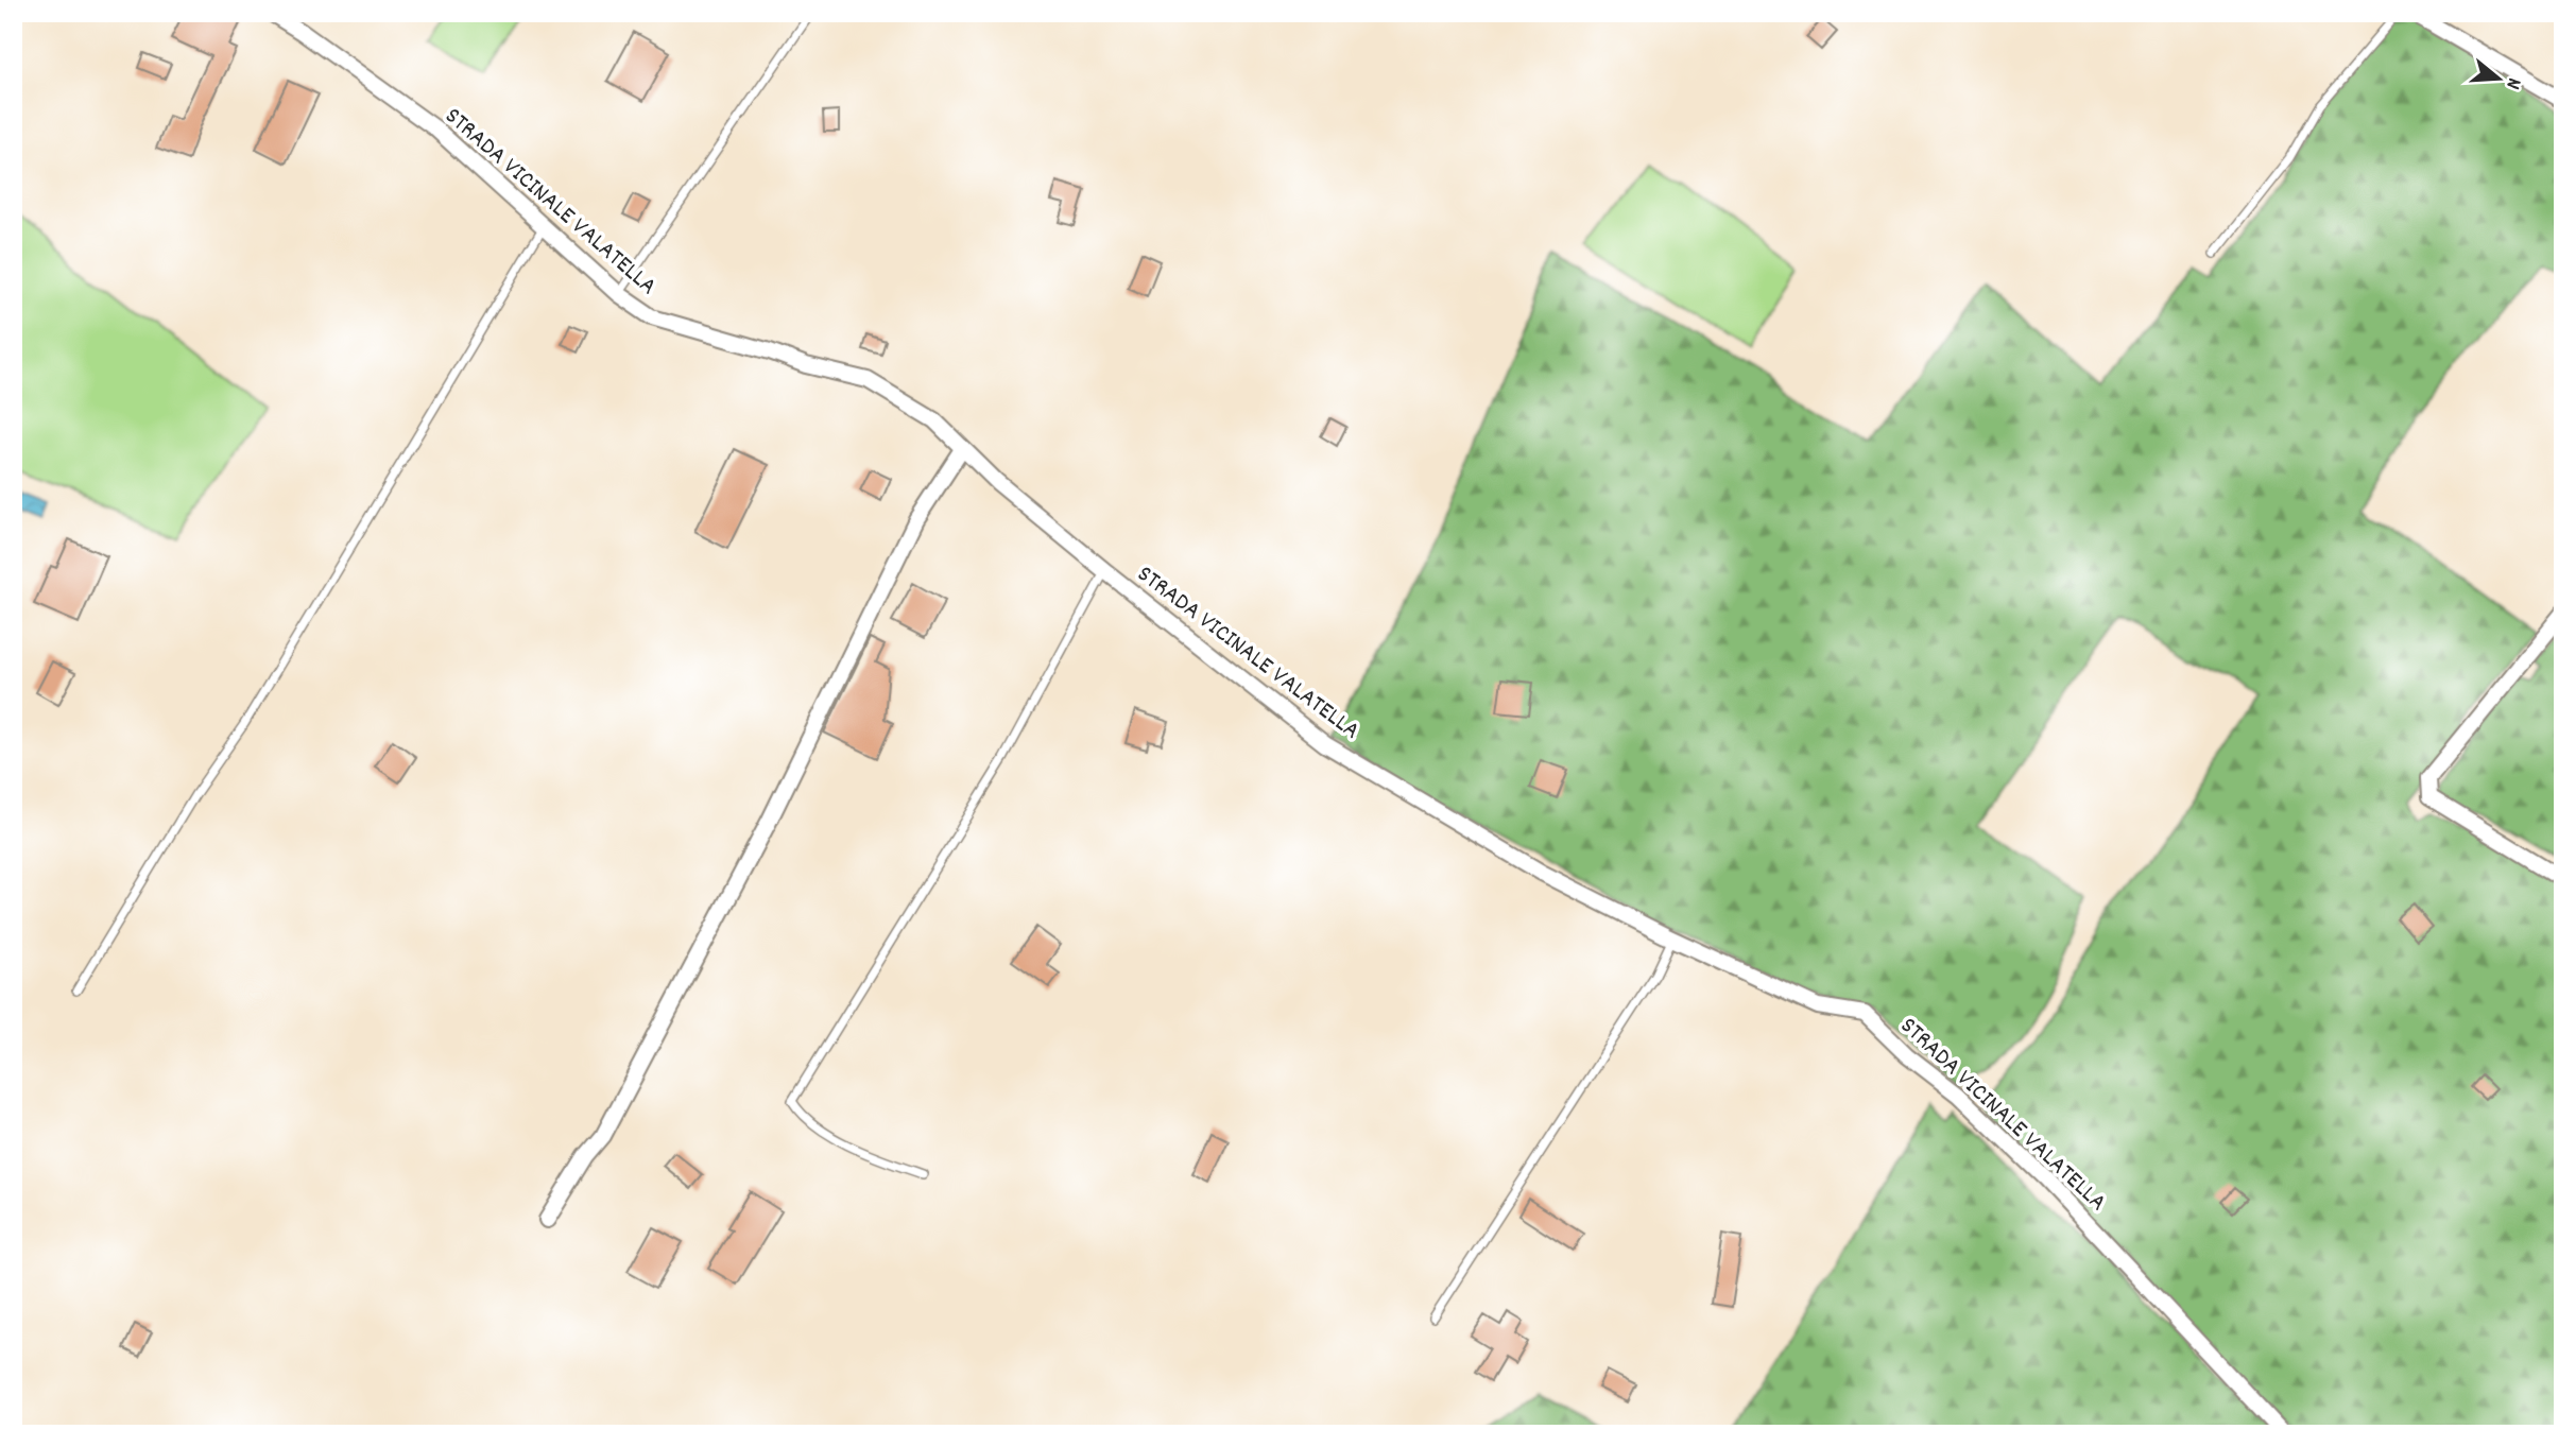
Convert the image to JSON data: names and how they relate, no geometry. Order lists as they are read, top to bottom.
{
  "streets": {
    "street": ["STRADA VICINALE VALATELLA"]
  },
  "north": "right"
}
